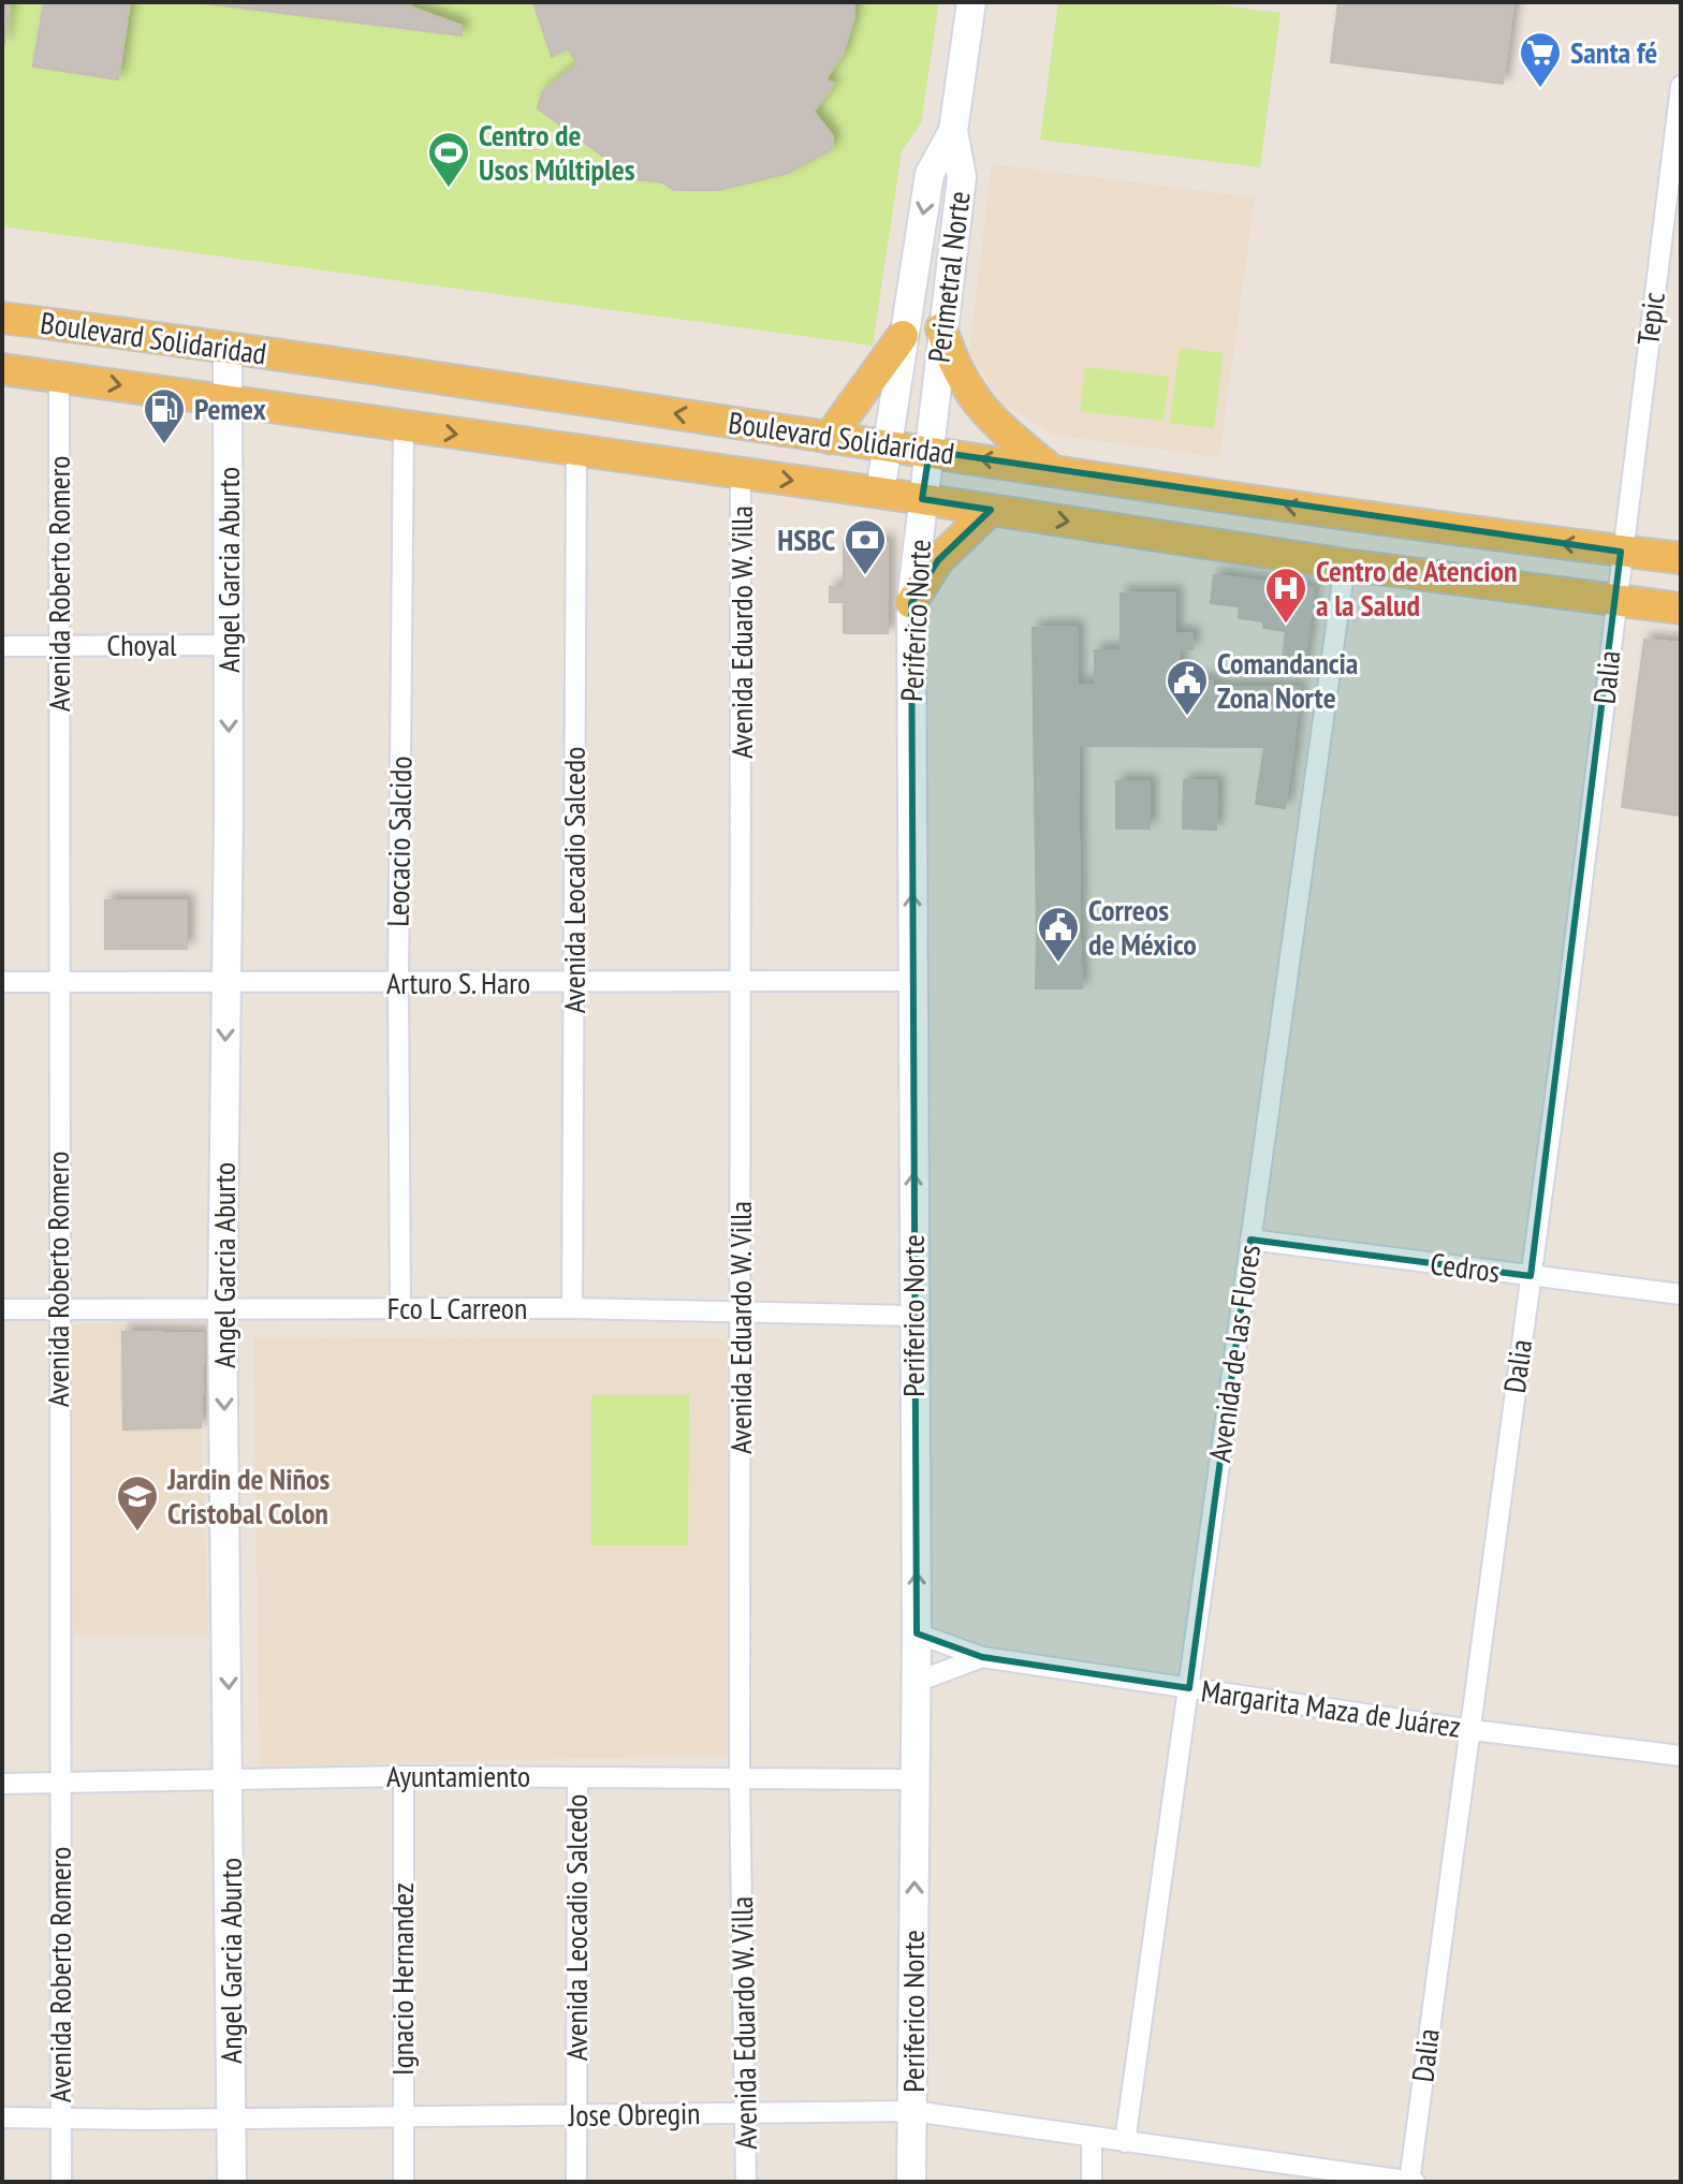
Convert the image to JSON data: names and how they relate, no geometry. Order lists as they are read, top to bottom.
{
  "streets": {
    "main road": ["Boulevard Solidaridad"],
    "street": [
      "Perimetral Norte",
      "Tepic",
      "Angel Garcia Aburto",
      "Avenida Roberto Romero",
      "Periferico Norte",
      "Avenida Eduardo W. Villa",
      "Choyal",
      "Dalia",
      "Leocacio Salcido",
      "Avenida Leocadio Salcedo",
      "Arturo S. Haro",
      "Cedros",
      "Fco L Carreon",
      "Avenida de las Flores",
      "Margarita Maza de Juárez",
      "Ayuntamiento",
      "Ignacio Hernandez",
      "Jose Obregin"
    ]
  },
  "crossings": [
    ["Perimetral Norte", "Boulevard Solidaridad"],
    ["Perimetral Norte", "Periferico Norte"],
    ["Tepic", "Boulevard Solidaridad"],
    ["Tepic", "Dalia"],
    ["Boulevard Solidaridad", "Angel Garcia Aburto"],
    ["Boulevard Solidaridad", "Avenida Roberto Romero"],
    ["Boulevard Solidaridad", "Periferico Norte"],
    ["Boulevard Solidaridad", "Avenida Eduardo W. Villa"],
    ["Boulevard Solidaridad", "Dalia"],
    ["Boulevard Solidaridad", "Leocacio Salcido"],
    ["Boulevard Solidaridad", "Avenida Leocadio Salcedo"],
    ["Boulevard Solidaridad", "Avenida de las Flores"],
    ["Angel Garcia Aburto", "Choyal"],
    ["Angel Garcia Aburto", "Arturo S. Haro"],
    ["Angel Garcia Aburto", "Fco L Carreon"],
    ["Angel Garcia Aburto", "Ayuntamiento"],
    ["Angel Garcia Aburto", "Jose Obregin"],
    ["Avenida Roberto Romero", "Choyal"],
    ["Avenida Roberto Romero", "Arturo S. Haro"],
    ["Avenida Roberto Romero", "Fco L Carreon"],
    ["Avenida Roberto Romero", "Ayuntamiento"],
    ["Avenida Roberto Romero", "Jose Obregin"],
    ["Periferico Norte", "Arturo S. Haro"],
    ["Periferico Norte", "Fco L Carreon"],
    ["Periferico Norte", "Margarita Maza de Juárez"],
    ["Periferico Norte", "Ayuntamiento"],
    ["Periferico Norte", "Jose Obregin"],
    ["Avenida Eduardo W. Villa", "Arturo S. Haro"],
    ["Avenida Eduardo W. Villa", "Fco L Carreon"],
    ["Avenida Eduardo W. Villa", "Ayuntamiento"],
    ["Avenida Eduardo W. Villa", "Jose Obregin"],
    ["Dalia", "Cedros"],
    ["Dalia", "Margarita Maza de Juárez"],
    ["Dalia", "Jose Obregin"],
    ["Leocacio Salcido", "Arturo S. Haro"],
    ["Leocacio Salcido", "Fco L Carreon"],
    ["Avenida Leocadio Salcedo", "Arturo S. Haro"],
    ["Avenida Leocadio Salcedo", "Fco L Carreon"],
    ["Avenida Leocadio Salcedo", "Ayuntamiento"],
    ["Avenida Leocadio Salcedo", "Jose Obregin"],
    ["Cedros", "Avenida de las Flores"],
    ["Avenida de las Flores", "Margarita Maza de Juárez"],
    ["Avenida de las Flores", "Jose Obregin"],
    ["Ayuntamiento", "Ignacio Hernandez"],
    ["Ignacio Hernandez", "Jose Obregin"]
  ],
  "one_way": ["Angel Garcia Aburto", "Periferico Norte"],
  "places": {
    "supermarket": ["Santa fé"],
    "sports": ["Centro de Usos Múltiples"],
    "fuel station": ["Pemex"],
    "bank": ["HSBC"],
    "hospital": ["Centro de Atencion a la Salud"],
    "public building": ["Comandancia Zona Norte", "Correos de México"],
    "school or university": ["Jardin de Niños Cristobal Colon"]
  }
}
